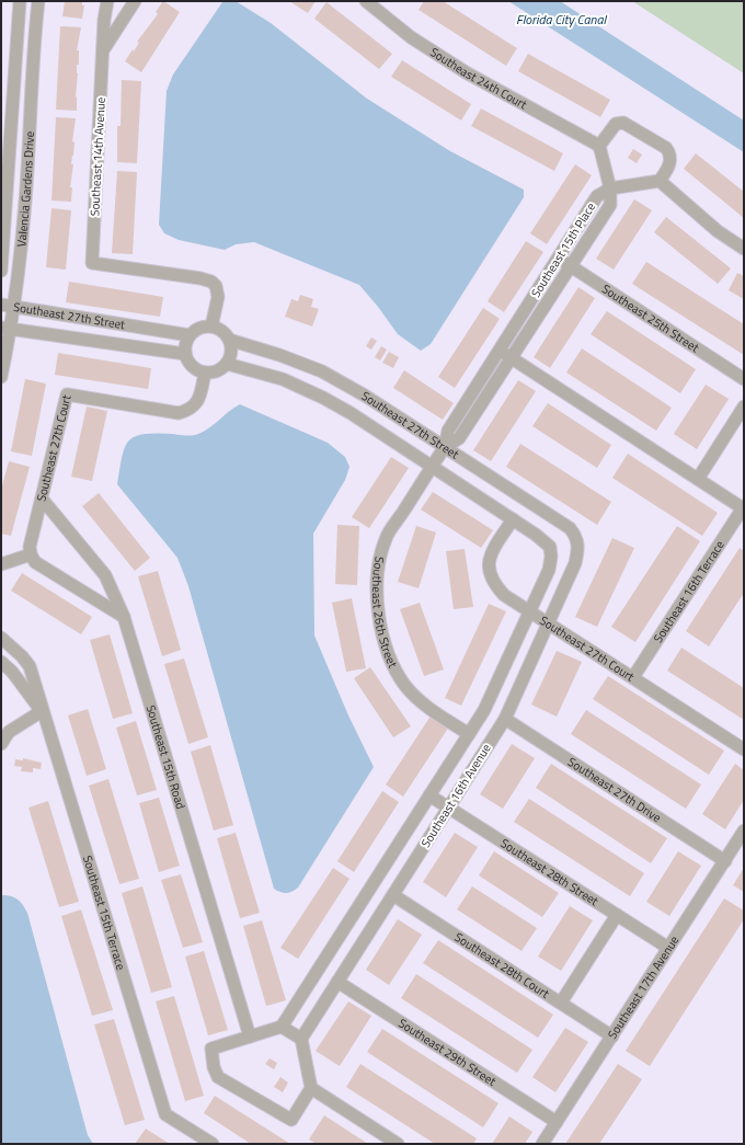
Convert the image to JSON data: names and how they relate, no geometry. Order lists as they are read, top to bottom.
{
  "streets": {
    "street": [
      "Southeast 24th Court",
      "Southeast 14th Avenue",
      "Valencia Gardens Drive",
      "Southeast 15th Place",
      "Southeast 27th Street",
      "Southeast 25th Street",
      "Southeast 27th Court",
      "Southeast 16th Terrace",
      "Southeast 26th Street",
      "Southeast 15th Road",
      "Southeast 27th Drive",
      "Southeast 16th Avenue",
      "Southeast 28th Street",
      "Southeast 15th Terrace",
      "Southeast 28th Court",
      "Southeast 17th Avenue",
      "Southeast 29th Street"
    ]
  },
  "crossings": [
    ["Southeast 24th Court", "Southeast 15th Place"],
    ["Southeast 14th Avenue", "Southeast 27th Street"],
    ["Southeast 14th Avenue", "Southeast 27th Court"],
    ["Valencia Gardens Drive", "Southeast 27th Street"],
    ["Southeast 15th Place", "Southeast 27th Street"],
    ["Southeast 15th Place", "Southeast 25th Street"],
    ["Southeast 15th Place", "Southeast 26th Street"],
    ["Southeast 27th Street", "Southeast 27th Court"],
    ["Southeast 27th Street", "Southeast 26th Street"],
    ["Southeast 27th Street", "Southeast 16th Avenue"],
    ["Southeast 27th Court", "Southeast 16th Terrace"],
    ["Southeast 27th Court", "Southeast 15th Road"],
    ["Southeast 27th Court", "Southeast 16th Avenue"],
    ["Southeast 26th Street", "Southeast 16th Avenue"],
    ["Southeast 27th Drive", "Southeast 16th Avenue"],
    ["Southeast 27th Drive", "Southeast 17th Avenue"],
    ["Southeast 16th Avenue", "Southeast 28th Street"],
    ["Southeast 16th Avenue", "Southeast 28th Court"],
    ["Southeast 16th Avenue", "Southeast 29th Street"],
    ["Southeast 28th Street", "Southeast 17th Avenue"],
    ["Southeast 28th Court", "Southeast 17th Avenue"],
    ["Southeast 17th Avenue", "Southeast 29th Street"]
  ],
  "water": ["Florida City Canal"]
}
